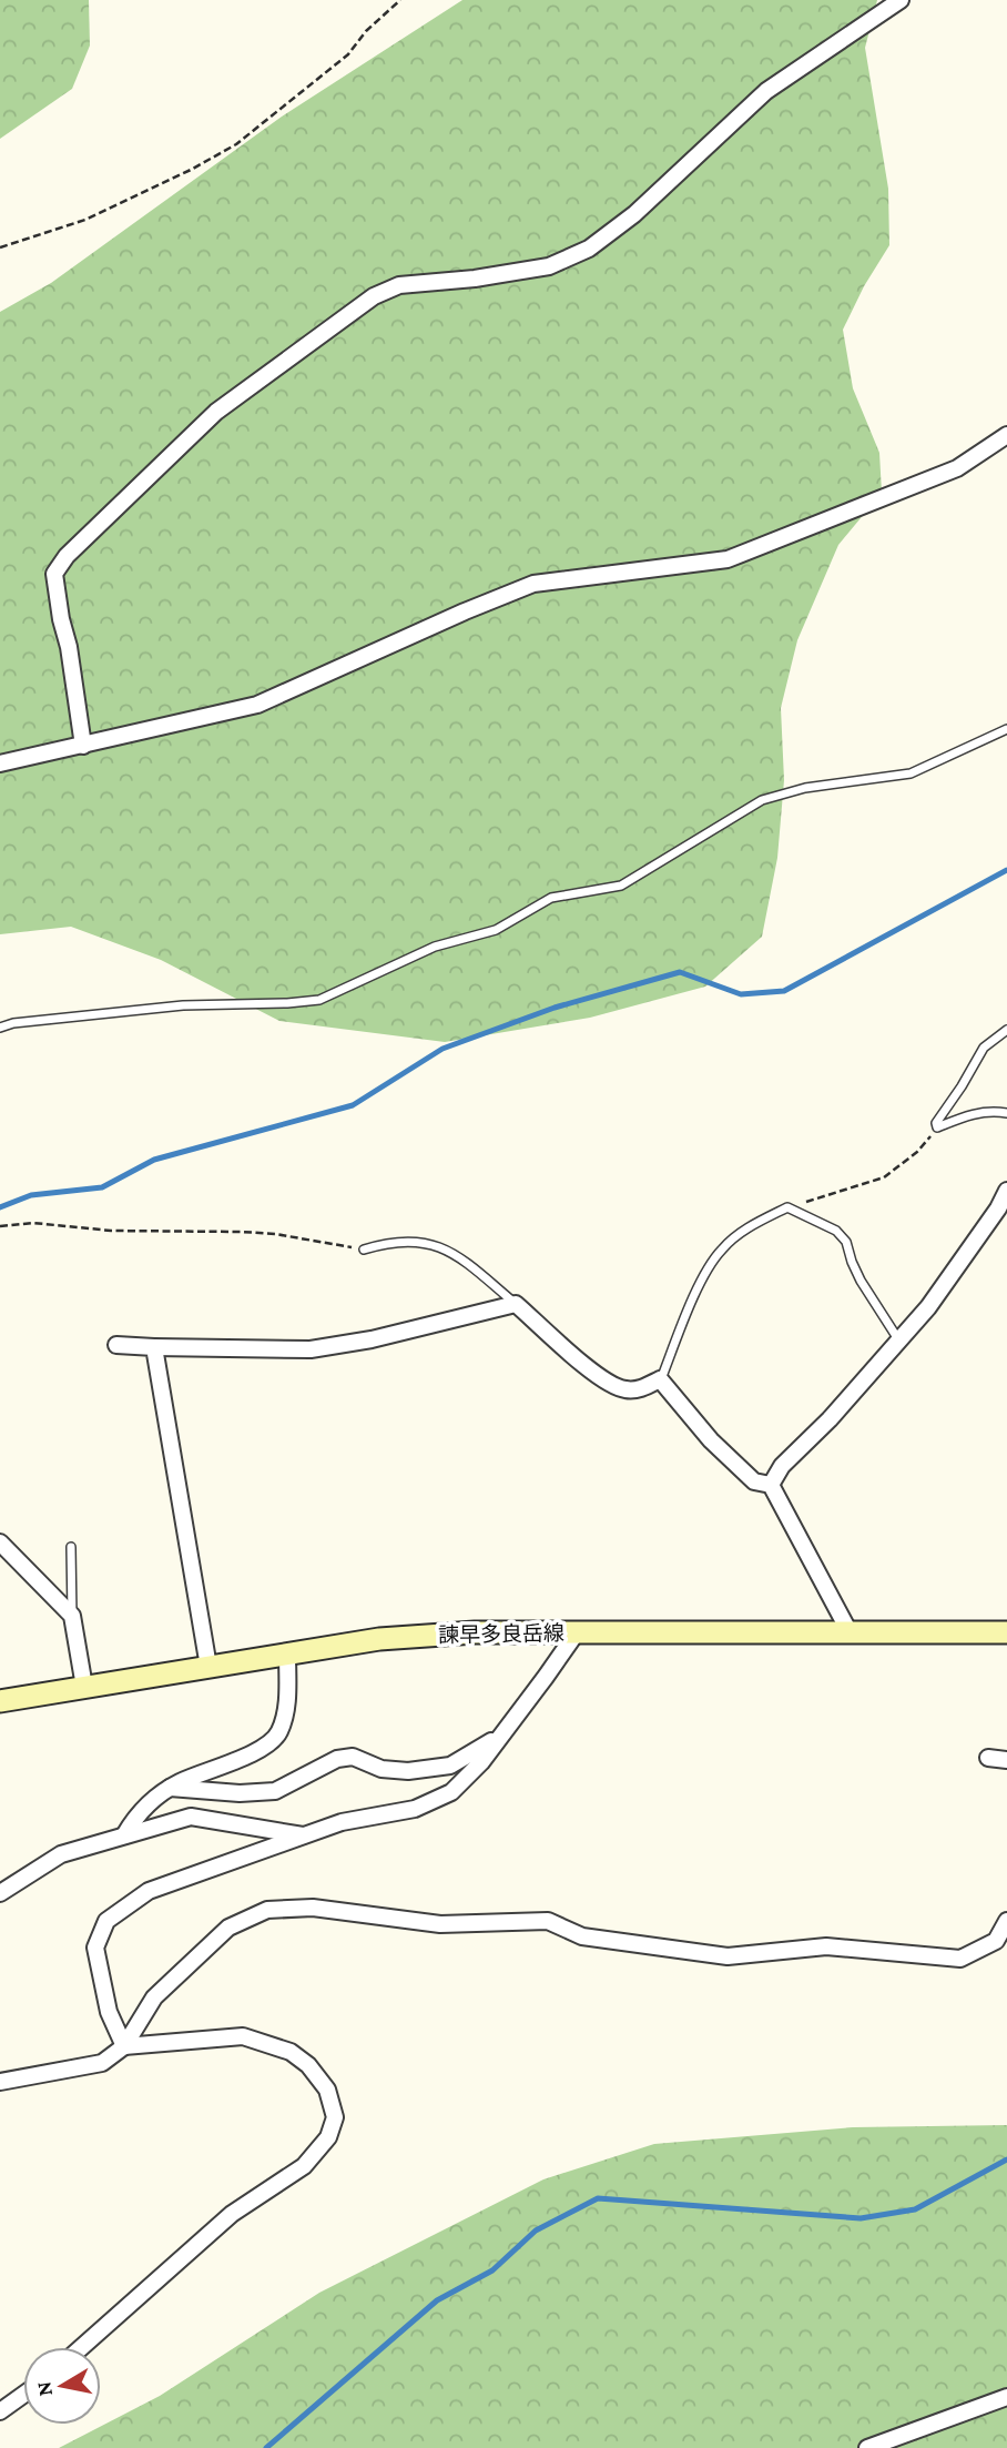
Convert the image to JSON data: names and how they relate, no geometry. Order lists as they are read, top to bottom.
{
  "streets": {
    "main road": ["諫早多良岳線"]
  },
  "north": "left"
}
